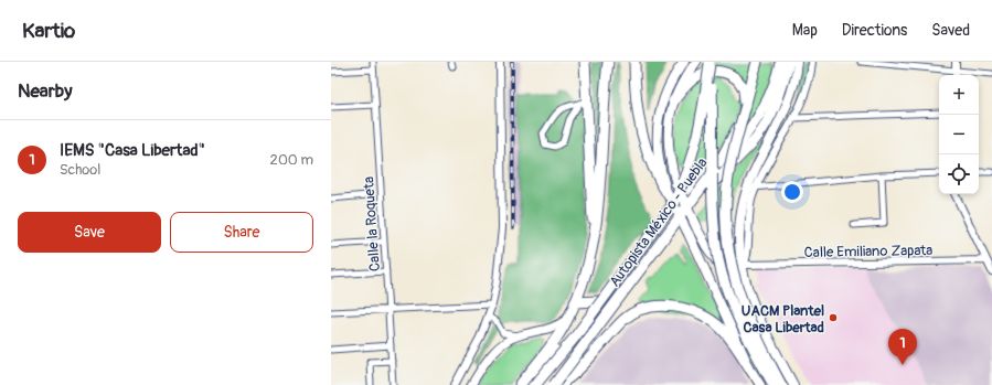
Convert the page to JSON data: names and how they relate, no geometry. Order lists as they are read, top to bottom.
{
  "streets": {
    "highway": ["Autopista México - Puebla"],
    "street": ["Calle la Roqueta", "Calle Emiliano Zapata"]
  },
  "places": ["UACM Plantel Casa Libertad"],
  "page": {
    "header": "Kartio",
    "nav": ["Map", "Directions", "Saved"],
    "heading": "Nearby",
    "map_buttons": ["+", "−"],
    "list": [
      {
        "mark": "1",
        "name": "IEMS \"Casa Libertad\"",
        "note": "School",
        "value": "200 m"
      }
    ],
    "buttons": ["Save", "Share"],
    "pins": "1"
  }
}
